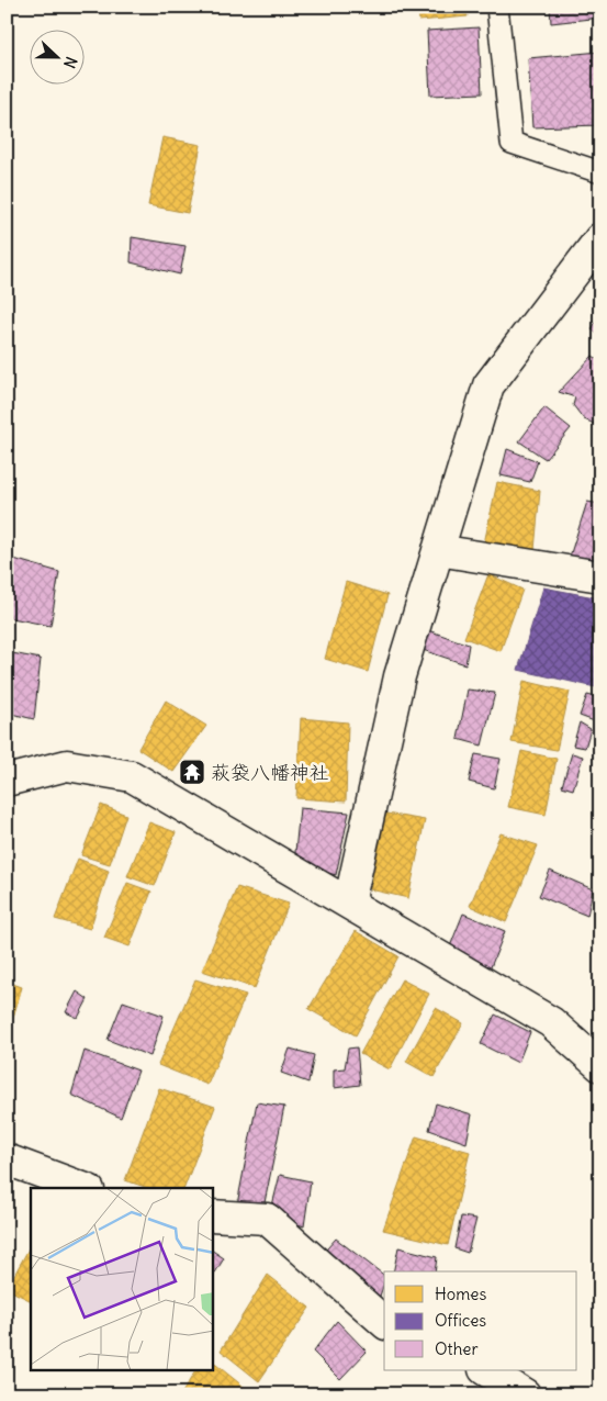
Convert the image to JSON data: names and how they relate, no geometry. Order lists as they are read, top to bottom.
{
  "places": {
    "temple": ["萩袋八幡神社"]
  },
  "legend": ["Homes", "Offices", "Other"],
  "north": "right"
}
